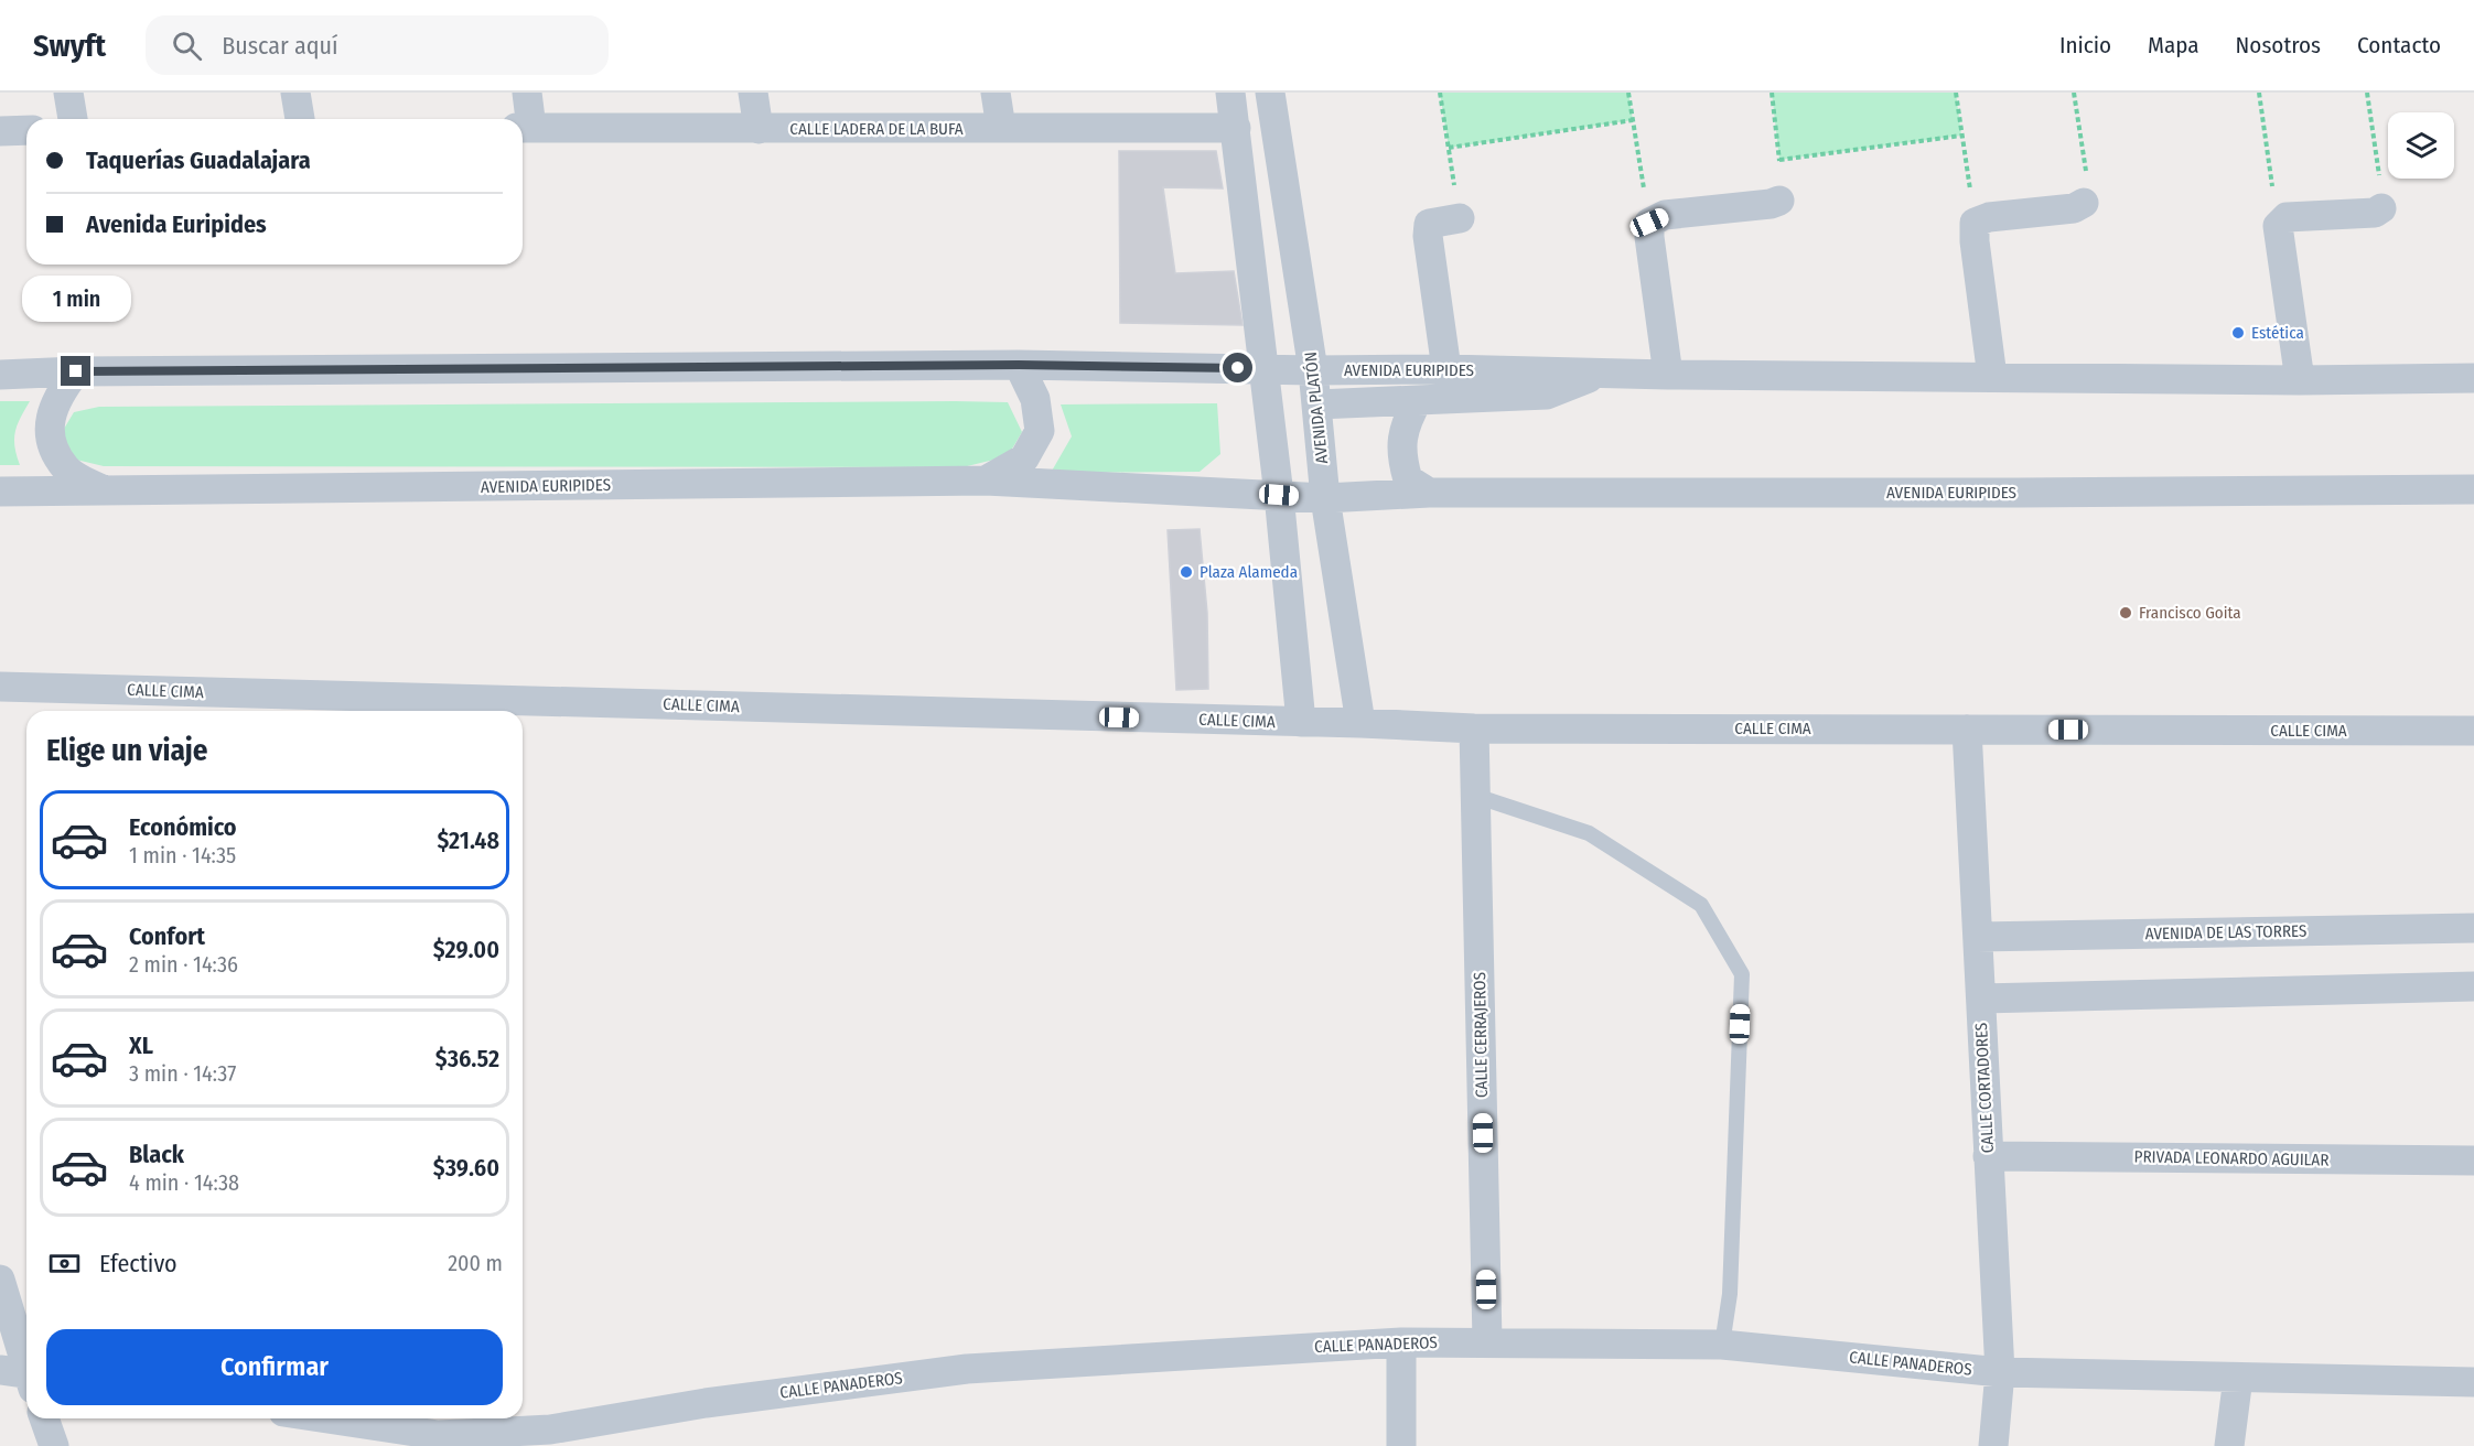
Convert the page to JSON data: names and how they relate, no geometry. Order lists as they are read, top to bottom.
{
  "streets": {
    "street": [
      "CALLE LADERA DE LA BUFA",
      "AVENIDA EURIPIDES",
      "AVENIDA PLATÓN",
      "CALLE CIMA",
      "AVENIDA DE LAS TORRES",
      "CALLE CERRAJEROS",
      "CALLE CORTADORES",
      "PRIVADA LEONARDO AGUILAR",
      "CALLE PANADEROS"
    ]
  },
  "crossings": [
    ["AVENIDA EURIPIDES", "AVENIDA PLATÓN"],
    ["AVENIDA PLATÓN", "CALLE CIMA"],
    ["CALLE CIMA", "CALLE CERRAJEROS"],
    ["CALLE CIMA", "CALLE CORTADORES"],
    ["AVENIDA DE LAS TORRES", "CALLE CORTADORES"],
    ["CALLE CERRAJEROS", "CALLE PANADEROS"],
    ["CALLE CORTADORES", "PRIVADA LEONARDO AGUILAR"],
    ["CALLE CORTADORES", "CALLE PANADEROS"]
  ],
  "places": ["Estética", "Plaza Alameda", "Francisco Goita"],
  "page": {
    "header": "Swyft",
    "search": "Buscar aquí",
    "nav": [
      "Inicio",
      "Mapa",
      "Nosotros",
      "Contacto"
    ],
    "banner": ["Taquerías Guadalajara", "Avenida Euripides"],
    "bubble": "1 min",
    "heading": "Elige un viaje",
    "list": [
      {
        "name": "Económico",
        "note": "1 min · 14:35",
        "value": "$21.48"
      },
      {
        "name": "Confort",
        "note": "2 min · 14:36",
        "value": "$29.00"
      },
      {
        "name": "XL",
        "note": "3 min · 14:37",
        "value": "$36.52"
      },
      {
        "name": "Black",
        "note": "4 min · 14:38",
        "value": "$39.60"
      }
    ],
    "pay": ["Efectivo", "200 m"],
    "buttons": "Confirmar"
  }
}
